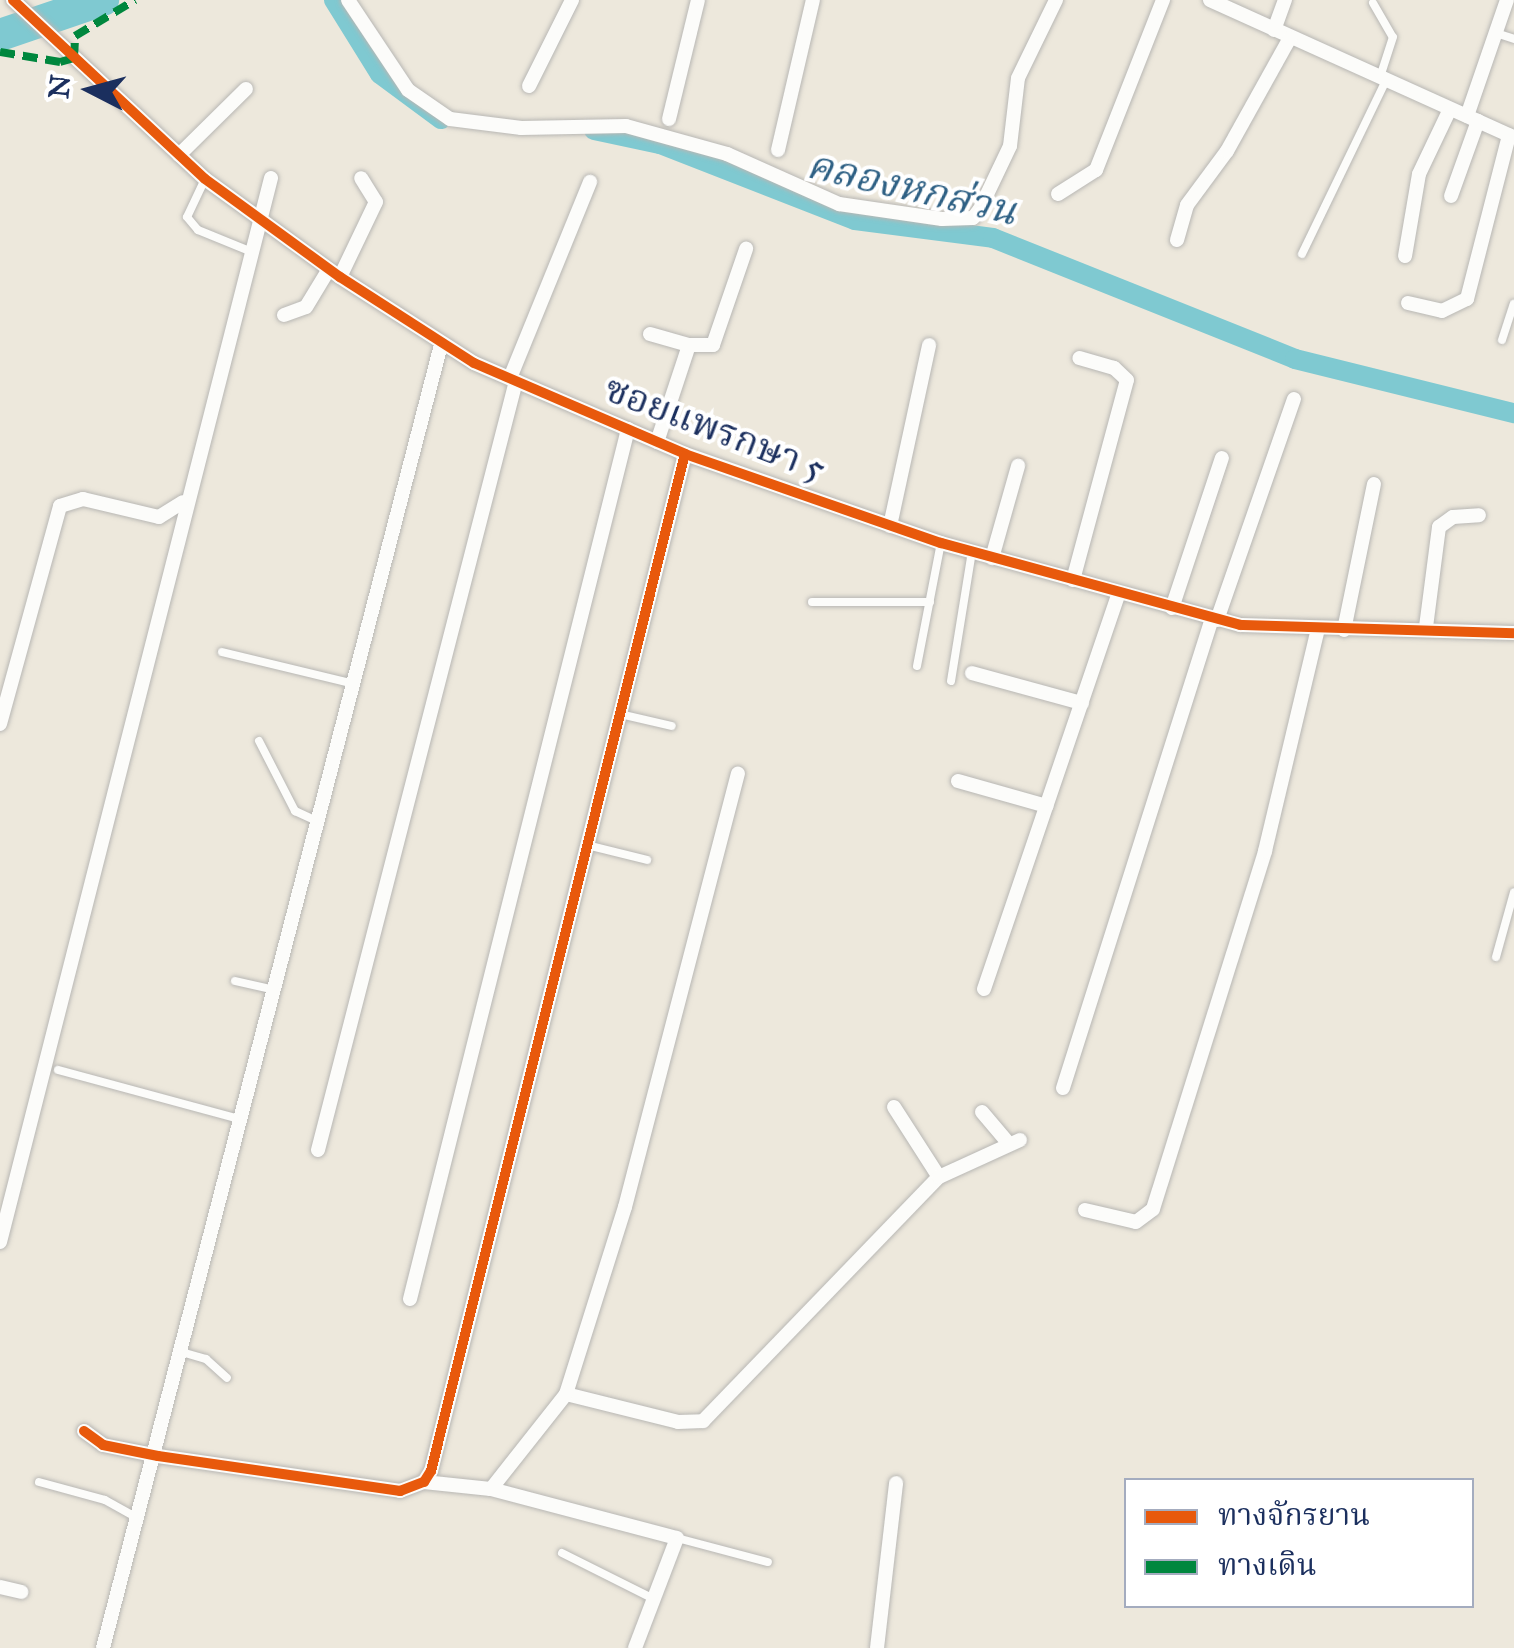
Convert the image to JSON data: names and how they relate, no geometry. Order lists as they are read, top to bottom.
{
  "streets": {
    "street": ["ซอยแพรกษา 5"]
  },
  "water": ["คลองหกส่วน"],
  "legend": ["ทางจักรยาน", "ทางเดิน"],
  "north": "left"
}
